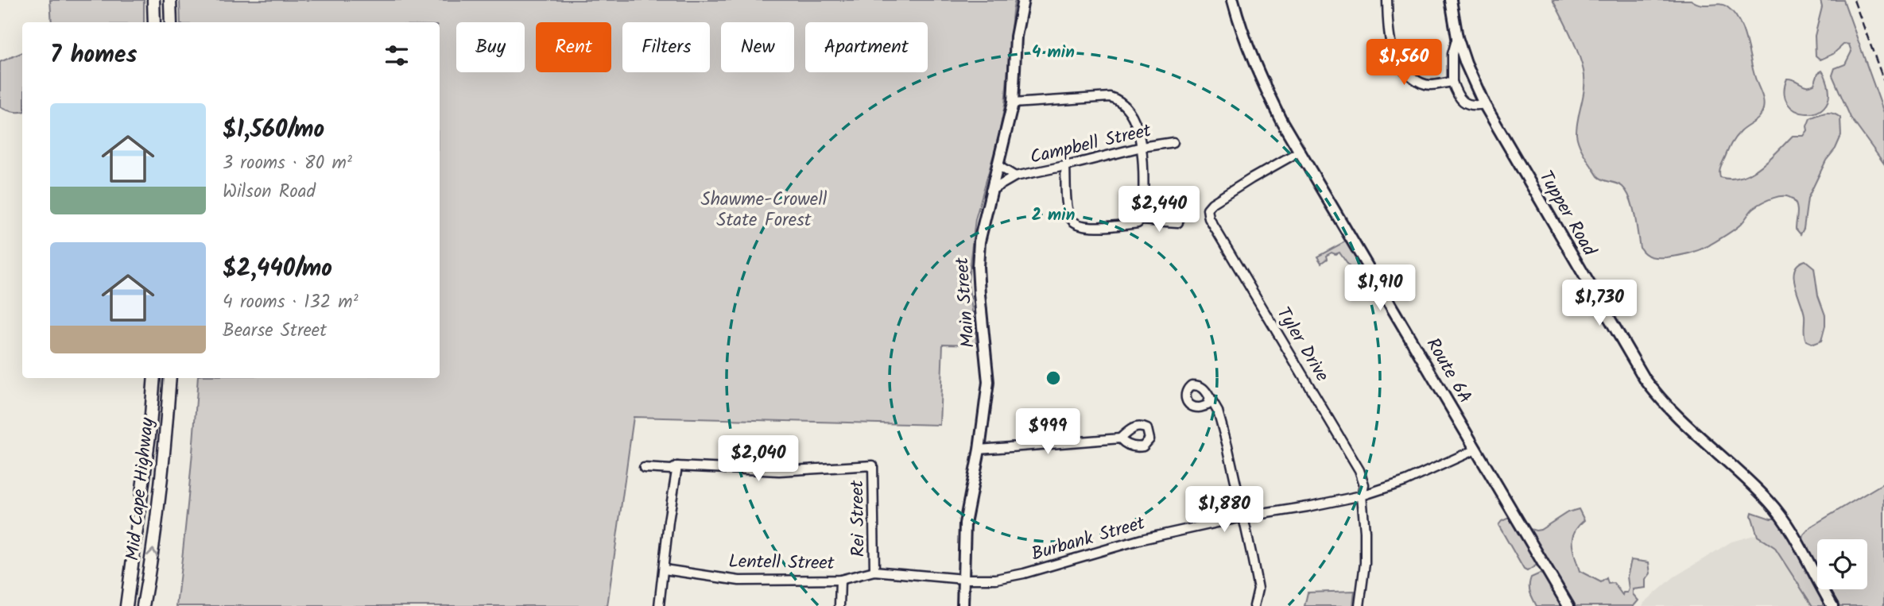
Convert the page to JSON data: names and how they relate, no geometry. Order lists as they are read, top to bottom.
{
  "streets": {
    "highway": ["Mid Cape Highway"],
    "main road": ["Tupper Road", "Main Street", "Route 6A"],
    "street": [
      "Campbell Street",
      "Tyler Drive",
      "Rei Street",
      "Burbank Street",
      "Lentell Street"
    ]
  },
  "crossings": [
    ["Campbell Street", "Main Street"],
    ["Main Street", "Burbank Street"],
    ["Main Street", "Lentell Street"],
    ["Tyler Drive", "Route 6A"],
    ["Tyler Drive", "Burbank Street"],
    ["Route 6A", "Burbank Street"],
    ["Rei Street", "Lentell Street"],
    ["Burbank Street", "Lentell Street"]
  ],
  "parks": ["Shawme-Crowell State Forest"],
  "page": {
    "chip": [
      "Buy",
      "Rent",
      "Filters",
      "New",
      "Apartment"
    ],
    "heading": "7 homes",
    "price": [
      "$1,560",
      "$2,440",
      "$1,910",
      "$1,730",
      "$999",
      "$2,040",
      "$1,880"
    ],
    "list": [
      {
        "name": "$1,560/mo",
        "note": "3 rooms · 80 m² · Wilson Road"
      },
      {
        "name": "$2,440/mo",
        "note": "4 rooms · 132 m² · Bearse Street"
      }
    ]
  },
  "rings": ["4 min", "2 min"]
}
